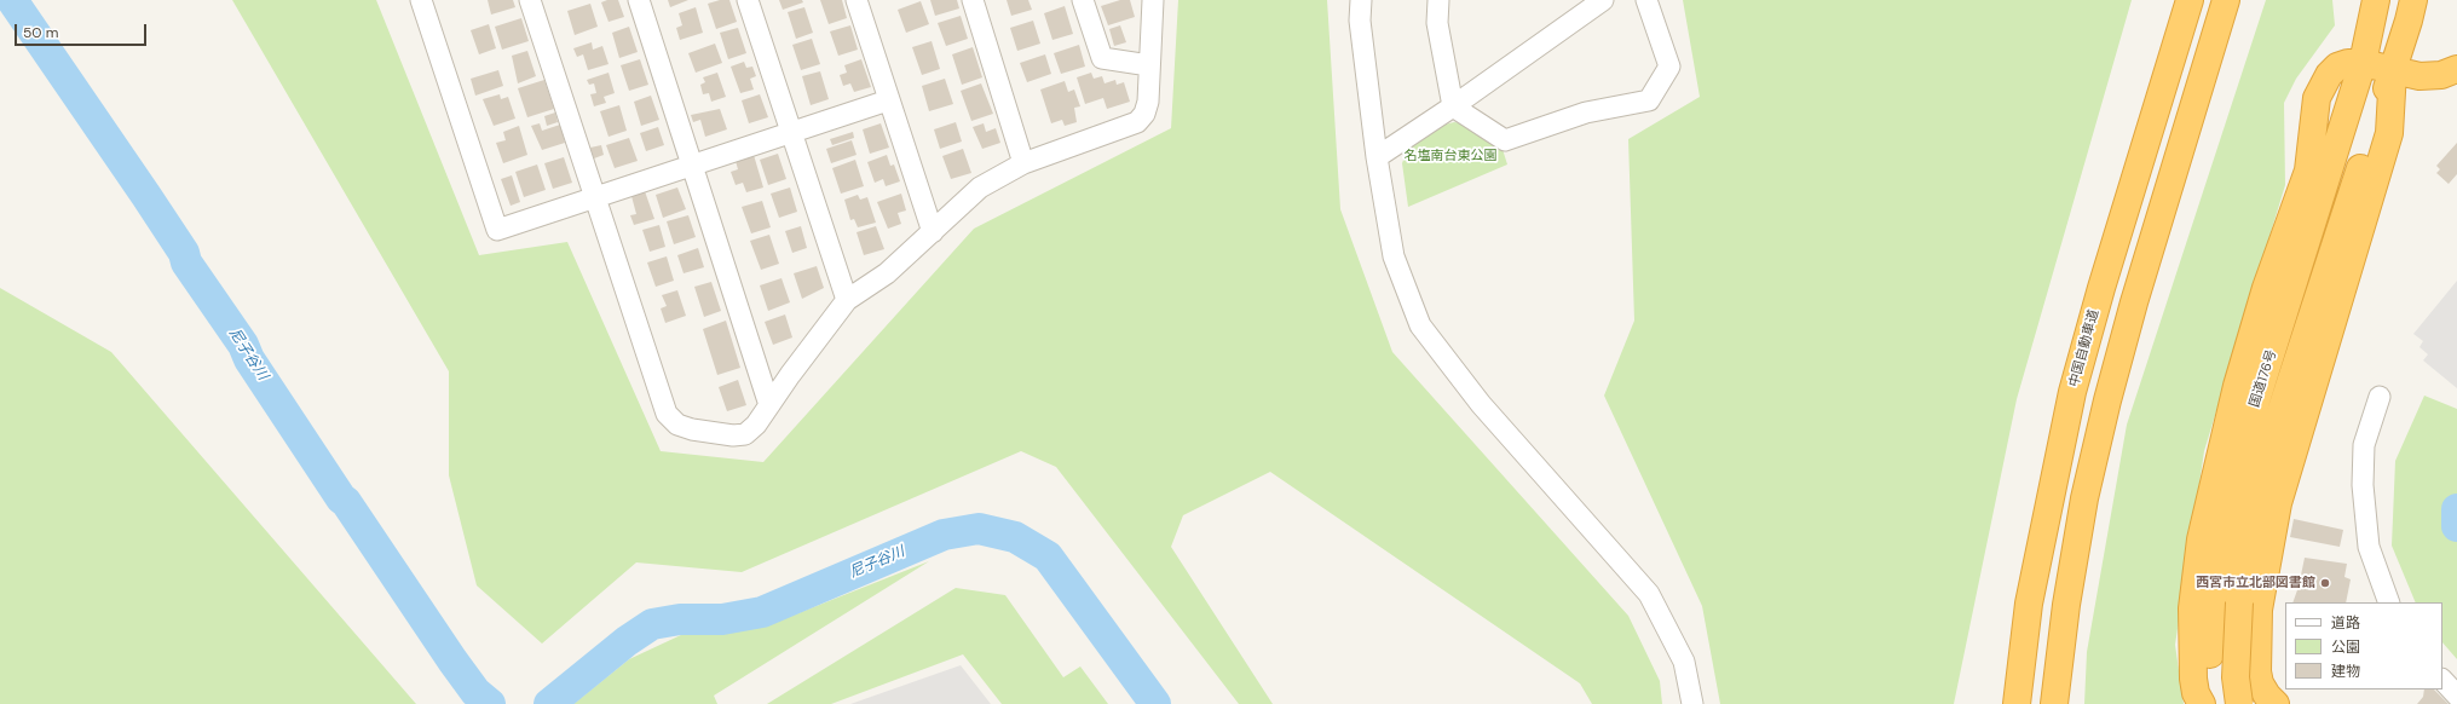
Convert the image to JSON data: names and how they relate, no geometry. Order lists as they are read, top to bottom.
{
  "streets": {
    "highway": ["中国自動車道", "国道176号"]
  },
  "water": ["尼子谷川"],
  "parks": ["名塩南台東公園"],
  "places": ["西宮市立北部図書館"],
  "legend": ["道路", "公園", "建物"],
  "scale_bar": "50 m"
}
